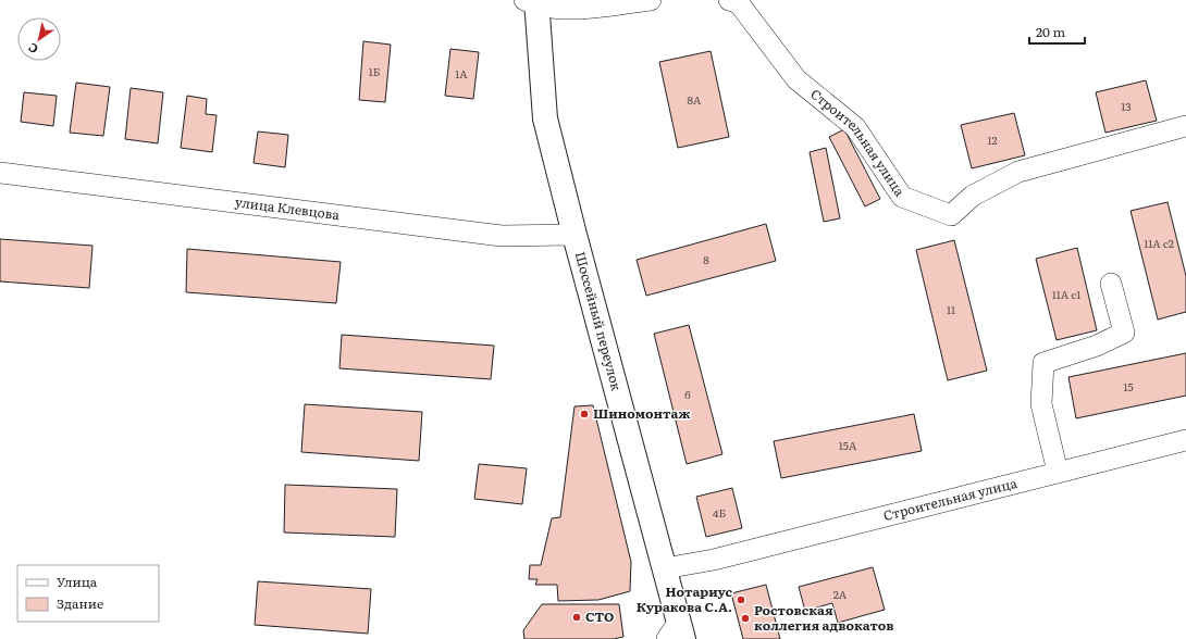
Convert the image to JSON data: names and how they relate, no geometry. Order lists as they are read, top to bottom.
{
  "streets": {
    "main road": ["Шоссейный переулок"],
    "street": ["Строительная улица", "улица Клевцова"]
  },
  "crossings": [
    ["Строительная улица", "Шоссейный переулок"],
    ["улица Клевцова", "Шоссейный переулок"]
  ],
  "places": [
    "Шиномонтаж",
    "Нотариус Куракова С.А.",
    "СТО",
    "Ростовская коллегия адвокатов"
  ],
  "house_numbers": [
    "1Б",
    "1А",
    "8А",
    "13",
    "12",
    "11А с2",
    "8",
    "11А с1",
    "11",
    "15",
    "6",
    "15А",
    "4Б",
    "2А"
  ],
  "legend": ["Улица", "Здание"],
  "scale_bar": "20 m",
  "north": "bottom left"
}
